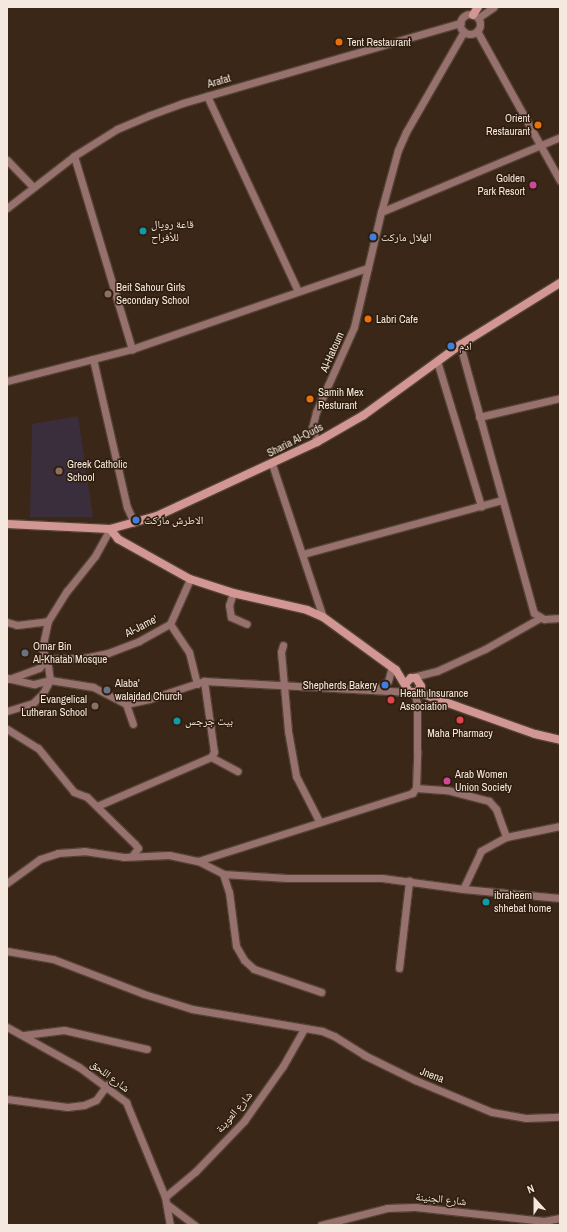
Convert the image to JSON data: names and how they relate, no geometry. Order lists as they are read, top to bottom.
{
  "streets": {
    "main road": ["Sharia Al-Quds"],
    "street": [
      "Arafat",
      "Al-Hatoum",
      "Al-Jame'",
      "Jnena",
      "شارع اللحق",
      "شارع العوينة",
      "شارع الجنينة"
    ]
  },
  "crossings": [
    ["Arafat", "Al-Hatoum"],
    ["Al-Hatoum", "Sharia Al-Quds"],
    ["Jnena", "شارع العوينة"],
    ["شارع اللحق", "شارع العوينة"]
  ],
  "places": [
    "Tent Restaurant",
    "Orient Restaurant",
    "Golden Park Resort",
    "قاعة رويال للأفراح",
    "الهلال ماركت",
    "Beit Sahour Girls Secondary School",
    "Labri Cafe",
    "ادم",
    "Samih Mex Resturant",
    "Greek Catholic School",
    "الاطرش ماركت",
    "Omar Bin Al-Khatab Mosque",
    "Shepherds Bakery",
    "Alaba' walajdad Church",
    "Health Insurance Association",
    "Evangelical Lutheran School",
    "Maha Pharmacy",
    "بيت جرجس",
    "Arab Women Union Society",
    "ibraheem shhebat home"
  ],
  "north": "top"
}
